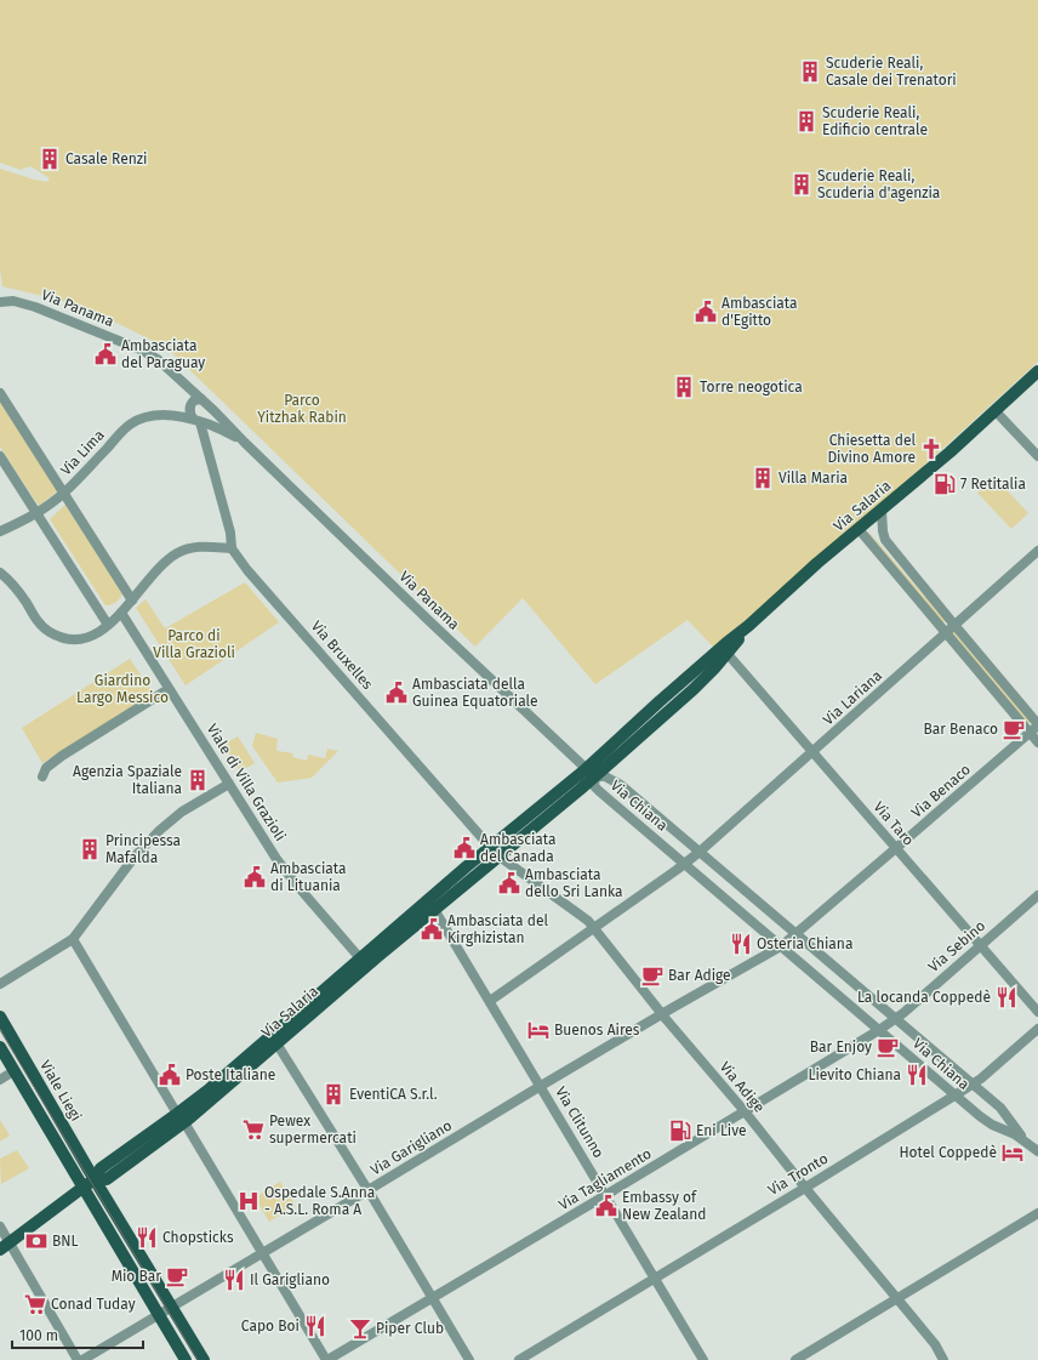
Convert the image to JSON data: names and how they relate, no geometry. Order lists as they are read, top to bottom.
{
  "streets": {
    "main road": ["Via Salaria", "Viale Liegi"],
    "street": [
      "Via Panama",
      "Via Lima",
      "Via Bruxelles",
      "Via Lariana",
      "Viale di Villa Grazioli",
      "Via Benaco",
      "Via Chiana",
      "Via Taro",
      "Via Sebino",
      "Via Adige",
      "Via Clitunno",
      "Via Garigliano",
      "Via Tronto",
      "Via Tagliamento"
    ]
  },
  "crossings": [
    ["Via Panama", "Via Lima"],
    ["Via Panama", "Via Salaria"],
    ["Via Panama", "Via Chiana"],
    ["Via Salaria", "Via Bruxelles"],
    ["Via Salaria", "Viale di Villa Grazioli"],
    ["Via Salaria", "Via Chiana"],
    ["Via Salaria", "Via Taro"],
    ["Via Salaria", "Via Adige"],
    ["Via Salaria", "Viale Liegi"],
    ["Via Salaria", "Via Clitunno"],
    ["Via Bruxelles", "Via Adige"],
    ["Via Lariana", "Via Chiana"],
    ["Via Lariana", "Via Taro"],
    ["Via Lariana", "Via Adige"],
    ["Via Lariana", "Via Clitunno"],
    ["Via Benaco", "Via Chiana"],
    ["Via Benaco", "Via Taro"],
    ["Via Chiana", "Via Sebino"],
    ["Via Chiana", "Via Garigliano"],
    ["Via Chiana", "Via Tronto"],
    ["Via Chiana", "Via Tagliamento"],
    ["Via Taro", "Via Sebino"],
    ["Via Sebino", "Via Tagliamento"],
    ["Via Adige", "Via Garigliano"],
    ["Via Adige", "Via Tronto"],
    ["Via Adige", "Via Tagliamento"],
    ["Viale Liegi", "Via Garigliano"],
    ["Via Clitunno", "Via Garigliano"],
    ["Via Clitunno", "Via Tronto"],
    ["Via Clitunno", "Via Tagliamento"]
  ],
  "parks": ["Parco Yitzhak Rabin", "Parco di Villa Grazioli", "Giardino Largo Messico"],
  "places": {
    "building": [
      "Scuderie Reali, Casale dei Trenatori",
      "Scuderie Reali, Edificio centrale",
      "Casale Renzi",
      "Scuderie Reali, Scuderia d'agenzia",
      "Torre neogotica",
      "Villa Maria",
      "Agenzia Spaziale Italiana",
      "Principessa Mafalda",
      "EventiCA S.r.l."
    ],
    "public building": [
      "Ambasciata d'Egitto",
      "Ambasciata del Paraguay",
      "Ambasciata della Guinea Equatoriale",
      "Ambasciata del Canada",
      "Ambasciata di Lituania",
      "Ambasciata dello Sri Lanka",
      "Ambasciata del Kirghizistan",
      "Poste Italiane",
      "Embassy of New Zealand"
    ],
    "church": ["Chiesetta del Divino Amore"],
    "fuel station": ["7 Retitalia", "Eni Live"],
    "cafe": [
      "Bar Benaco",
      "Bar Adige",
      "Bar Enjoy",
      "Mio Bar"
    ],
    "restaurant": [
      "Osteria Chiana",
      "La locanda Coppedè",
      "Lievito Chiana",
      "Chopsticks",
      "Il Garigliano",
      "Capo Boi"
    ],
    "hotel": ["Buenos Aires", "Hotel Coppedè"],
    "supermarket": ["Pewex supermercati", "Conad Tuday"],
    "hospital": ["Ospedale S.Anna - A.S.L. Roma A"],
    "bank": ["BNL"],
    "bar": ["Piper Club"]
  },
  "scale_bar": "100 m"
}
